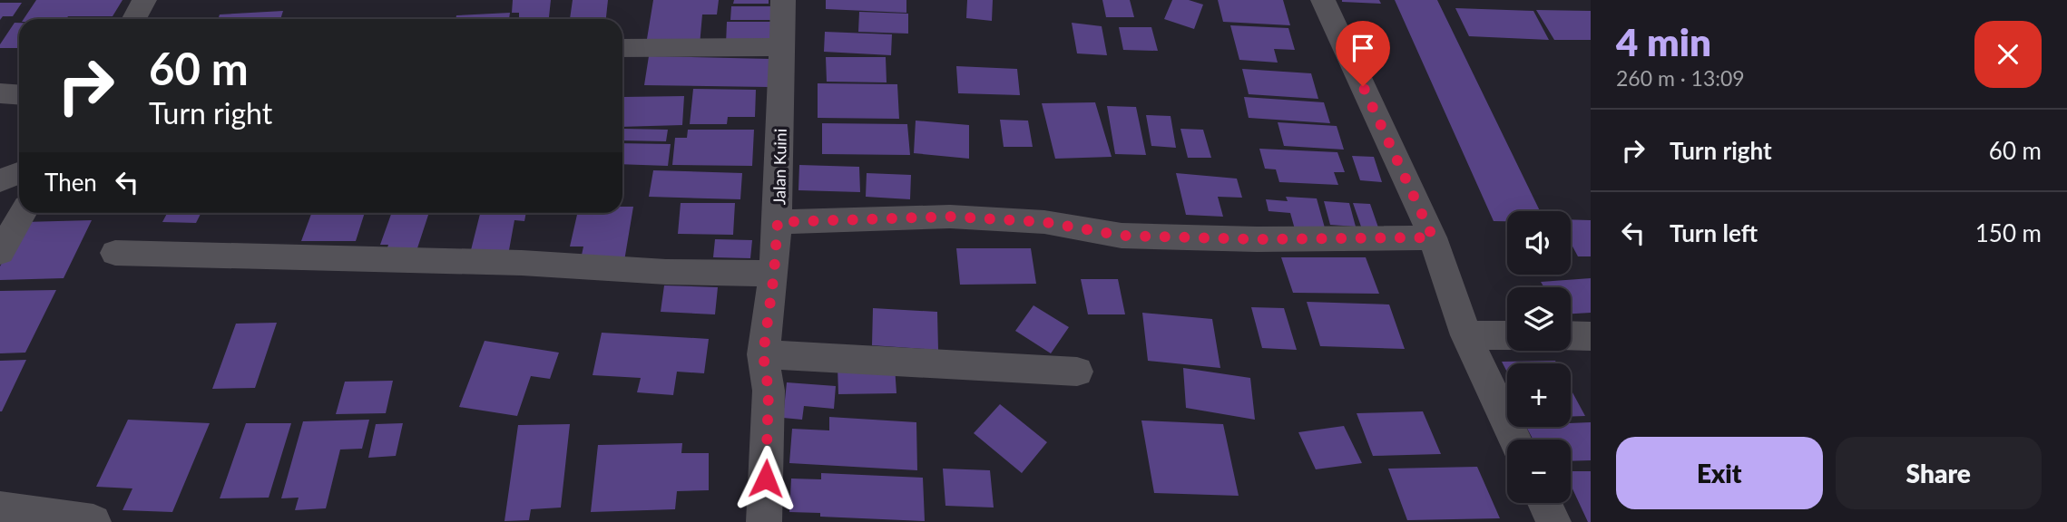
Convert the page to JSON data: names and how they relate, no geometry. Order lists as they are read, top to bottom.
{
  "streets": {
    "street": ["Jalan Kuini"]
  },
  "page": {
    "heading": ["4 min", "260 m · 13:09"],
    "turn": ["60 m", "Turn right"],
    "list": [
      {
        "name": "Turn right",
        "value": "60 m"
      },
      {
        "name": "Turn left",
        "value": "150 m"
      }
    ],
    "then": "Then",
    "map_buttons": ["+", "−"],
    "buttons": ["Exit", "Share"]
  }
}
